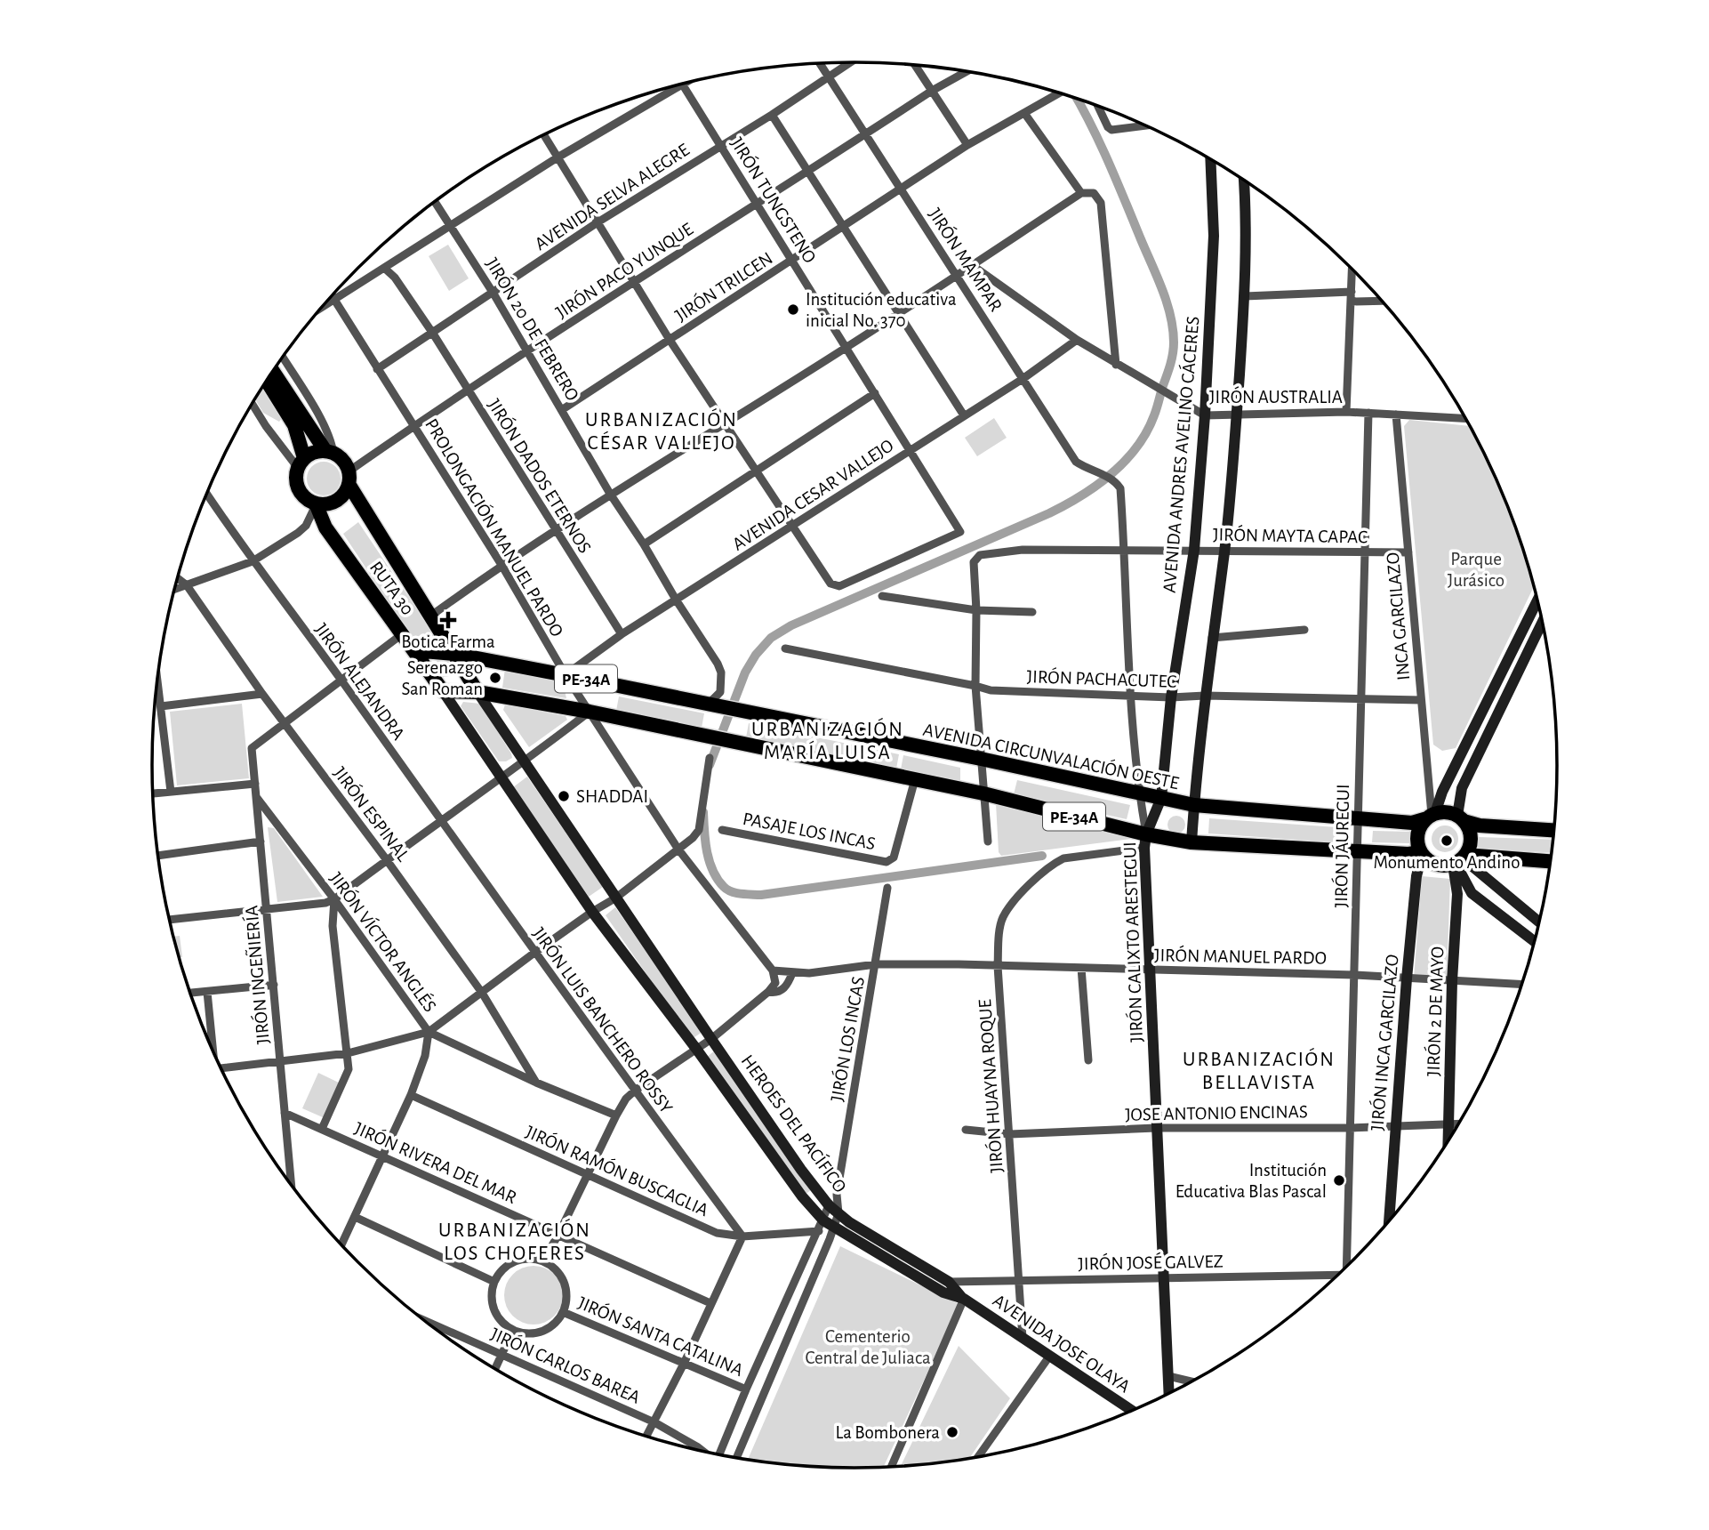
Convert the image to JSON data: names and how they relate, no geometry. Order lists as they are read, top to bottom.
{
  "streets": {
    "highway": [
      "RUTA 30",
      "PE-34A",
      "AVENIDA CIRCUNVALACIÓN OESTE",
      "HEROES DEL PACÍFICO"
    ],
    "street": [
      "AVENIDA SELVA ALEGRE",
      "JIRÓN TUNGSTENO",
      "JIRÓN MAMPAR",
      "JIRÓN PACO YUNQUE",
      "JIRÓN TRILCEN",
      "JIRÓN 20 DE FEBRERO",
      "JIRÓN AUSTRALIA",
      "AVENIDA ANDRES AVELINO CÁCERES",
      "JIRÓN DADOS ETERNOS",
      "AVENIDA CESAR VALLEJO",
      "PROLONGACIÓN MANUEL PARDO",
      "JIRÓN MAYTA CAPAC",
      "INCA GARCILAZO",
      "JIRÓN PACHACUTEC",
      "JIRÓN ALEJANDRA",
      "JIRÓN ESPINAL",
      "PASAJE LOS INCAS",
      "JIRÓN JÁUREGUI",
      "JIRÓN VÍCTOR ANGLÉS",
      "JIRÓN CALIXTO ARESTEGUI",
      "JIRÓN MANUEL PARDO",
      "JIRÓN INGEÑIERÍA",
      "JIRÓN 2 DE MAYO",
      "JIRÓN LUIS BANCHERO ROSSY",
      "JIRÓN LOS INCAS",
      "JIRÓN INCA GARCILAZO",
      "JIRÓN HUAYNA ROQUE",
      "JOSE ANTONIO ENCINAS",
      "JIRÓN RIVERA DEL MAR",
      "JIRÓN RAMÓN BUSCAGLIA",
      "JIRÓN JOSÉ GALVEZ",
      "JIRÓN SANTA CATALINA",
      "AVENIDA JOSE OLAYA",
      "JIRÓN CARLOS BAREA"
    ]
  },
  "crossings": [
    ["AVENIDA SELVA ALEGRE", "JIRÓN TUNGSTENO"],
    ["AVENIDA SELVA ALEGRE", "JIRÓN MAMPAR"],
    ["AVENIDA SELVA ALEGRE", "JIRÓN 20 DE FEBRERO"],
    ["AVENIDA SELVA ALEGRE", "JIRÓN DADOS ETERNOS"],
    ["AVENIDA SELVA ALEGRE", "PROLONGACIÓN MANUEL PARDO"],
    ["JIRÓN TUNGSTENO", "JIRÓN PACO YUNQUE"],
    ["JIRÓN TUNGSTENO", "JIRÓN TRILCEN"],
    ["JIRÓN TUNGSTENO", "AVENIDA CESAR VALLEJO"],
    ["JIRÓN MAMPAR", "JIRÓN PACO YUNQUE"],
    ["JIRÓN MAMPAR", "JIRÓN TRILCEN"],
    ["JIRÓN MAMPAR", "AVENIDA CESAR VALLEJO"],
    ["JIRÓN MAMPAR", "JIRÓN CALIXTO ARESTEGUI"],
    ["JIRÓN PACO YUNQUE", "JIRÓN 20 DE FEBRERO"],
    ["JIRÓN PACO YUNQUE", "JIRÓN DADOS ETERNOS"],
    ["JIRÓN PACO YUNQUE", "PROLONGACIÓN MANUEL PARDO"],
    ["JIRÓN PACO YUNQUE", "RUTA 30"],
    ["JIRÓN TRILCEN", "JIRÓN 20 DE FEBRERO"],
    ["JIRÓN 20 DE FEBRERO", "AVENIDA CESAR VALLEJO"],
    ["JIRÓN 20 DE FEBRERO", "AVENIDA CIRCUNVALACIÓN OESTE"],
    ["JIRÓN AUSTRALIA", "AVENIDA ANDRES AVELINO CÁCERES"],
    ["JIRÓN AUSTRALIA", "AVENIDA CESAR VALLEJO"],
    ["JIRÓN AUSTRALIA", "INCA GARCILAZO"],
    ["JIRÓN AUSTRALIA", "JIRÓN JÁUREGUI"],
    ["AVENIDA ANDRES AVELINO CÁCERES", "JIRÓN MAYTA CAPAC"],
    ["AVENIDA ANDRES AVELINO CÁCERES", "PE-34A"],
    ["AVENIDA ANDRES AVELINO CÁCERES", "JIRÓN PACHACUTEC"],
    ["AVENIDA ANDRES AVELINO CÁCERES", "AVENIDA CIRCUNVALACIÓN OESTE"],
    ["AVENIDA ANDRES AVELINO CÁCERES", "JIRÓN CALIXTO ARESTEGUI"],
    ["AVENIDA ANDRES AVELINO CÁCERES", "JIRÓN HUAYNA ROQUE"],
    ["JIRÓN DADOS ETERNOS", "AVENIDA CESAR VALLEJO"],
    ["AVENIDA CESAR VALLEJO", "PROLONGACIÓN MANUEL PARDO"],
    ["AVENIDA CESAR VALLEJO", "AVENIDA CIRCUNVALACIÓN OESTE"],
    ["PROLONGACIÓN MANUEL PARDO", "PE-34A"],
    ["PROLONGACIÓN MANUEL PARDO", "AVENIDA CIRCUNVALACIÓN OESTE"],
    ["JIRÓN MAYTA CAPAC", "INCA GARCILAZO"],
    ["JIRÓN MAYTA CAPAC", "JIRÓN JÁUREGUI"],
    ["JIRÓN MAYTA CAPAC", "JIRÓN CALIXTO ARESTEGUI"],
    ["RUTA 30", "PE-34A"],
    ["RUTA 30", "AVENIDA CIRCUNVALACIÓN OESTE"],
    ["RUTA 30", "HEROES DEL PACÍFICO"],
    ["INCA GARCILAZO", "PE-34A"],
    ["INCA GARCILAZO", "JIRÓN PACHACUTEC"],
    ["INCA GARCILAZO", "AVENIDA CIRCUNVALACIÓN OESTE"],
    ["INCA GARCILAZO", "JIRÓN 2 DE MAYO"],
    ["INCA GARCILAZO", "JIRÓN INCA GARCILAZO"],
    ["PE-34A", "AVENIDA CIRCUNVALACIÓN OESTE"],
    ["PE-34A", "PASAJE LOS INCAS"],
    ["PE-34A", "JIRÓN JÁUREGUI"],
    ["PE-34A", "JIRÓN CALIXTO ARESTEGUI"],
    ["PE-34A", "JIRÓN 2 DE MAYO"],
    ["PE-34A", "JIRÓN INCA GARCILAZO"],
    ["PE-34A", "JIRÓN HUAYNA ROQUE"],
    ["PE-34A", "HEROES DEL PACÍFICO"],
    ["JIRÓN PACHACUTEC", "JIRÓN JÁUREGUI"],
    ["JIRÓN PACHACUTEC", "JIRÓN CALIXTO ARESTEGUI"],
    ["JIRÓN ALEJANDRA", "JIRÓN LUIS BANCHERO ROSSY"],
    ["AVENIDA CIRCUNVALACIÓN OESTE", "JIRÓN JÁUREGUI"],
    ["AVENIDA CIRCUNVALACIÓN OESTE", "JIRÓN CALIXTO ARESTEGUI"],
    ["AVENIDA CIRCUNVALACIÓN OESTE", "JIRÓN 2 DE MAYO"],
    ["AVENIDA CIRCUNVALACIÓN OESTE", "JIRÓN INCA GARCILAZO"],
    ["AVENIDA CIRCUNVALACIÓN OESTE", "HEROES DEL PACÍFICO"],
    ["JIRÓN ESPINAL", "JIRÓN VÍCTOR ANGLÉS"],
    ["JIRÓN ESPINAL", "JIRÓN INGEÑIERÍA"],
    ["JIRÓN JÁUREGUI", "JIRÓN MANUEL PARDO"],
    ["JIRÓN JÁUREGUI", "JOSE ANTONIO ENCINAS"],
    ["JIRÓN VÍCTOR ANGLÉS", "JIRÓN INGEÑIERÍA"],
    ["JIRÓN CALIXTO ARESTEGUI", "JIRÓN MANUEL PARDO"],
    ["JIRÓN CALIXTO ARESTEGUI", "JIRÓN HUAYNA ROQUE"],
    ["JIRÓN CALIXTO ARESTEGUI", "JOSE ANTONIO ENCINAS"],
    ["JIRÓN CALIXTO ARESTEGUI", "JIRÓN JOSÉ GALVEZ"],
    ["JIRÓN MANUEL PARDO", "JIRÓN 2 DE MAYO"],
    ["JIRÓN MANUEL PARDO", "JIRÓN LOS INCAS"],
    ["JIRÓN MANUEL PARDO", "JIRÓN INCA GARCILAZO"],
    ["JIRÓN MANUEL PARDO", "JIRÓN HUAYNA ROQUE"],
    ["JIRÓN INGEÑIERÍA", "JIRÓN RIVERA DEL MAR"],
    ["JIRÓN 2 DE MAYO", "JIRÓN INCA GARCILAZO"],
    ["JIRÓN 2 DE MAYO", "JOSE ANTONIO ENCINAS"],
    ["JIRÓN LUIS BANCHERO ROSSY", "JIRÓN RAMÓN BUSCAGLIA"],
    ["JIRÓN INCA GARCILAZO", "JOSE ANTONIO ENCINAS"],
    ["JIRÓN HUAYNA ROQUE", "JOSE ANTONIO ENCINAS"],
    ["JIRÓN HUAYNA ROQUE", "JIRÓN JOSÉ GALVEZ"],
    ["JIRÓN HUAYNA ROQUE", "AVENIDA JOSE OLAYA"],
    ["HEROES DEL PACÍFICO", "JIRÓN RAMÓN BUSCAGLIA"],
    ["HEROES DEL PACÍFICO", "JIRÓN JOSÉ GALVEZ"],
    ["HEROES DEL PACÍFICO", "AVENIDA JOSE OLAYA"]
  ],
  "districts": [
    "URBANIZACIÓN CÉSAR VALLEJO",
    "URBANIZACIÓN MARÍA LUISA",
    "URBANIZACIÓN BELLAVISTA",
    "URBANIZACIÓN LOS CHOFERES"
  ],
  "parks": ["Parque Jurásico", "Cementerio Central de Juliaca"],
  "places": {
    "other": [
      "Institución educativa inicial No. 370",
      "Serenazgo San Roman",
      "SHADDAI",
      "Monumento Andino",
      "Institución Educativa Blas Pascal",
      "La Bombonera"
    ],
    "health": ["Botica Farma"]
  }
}
